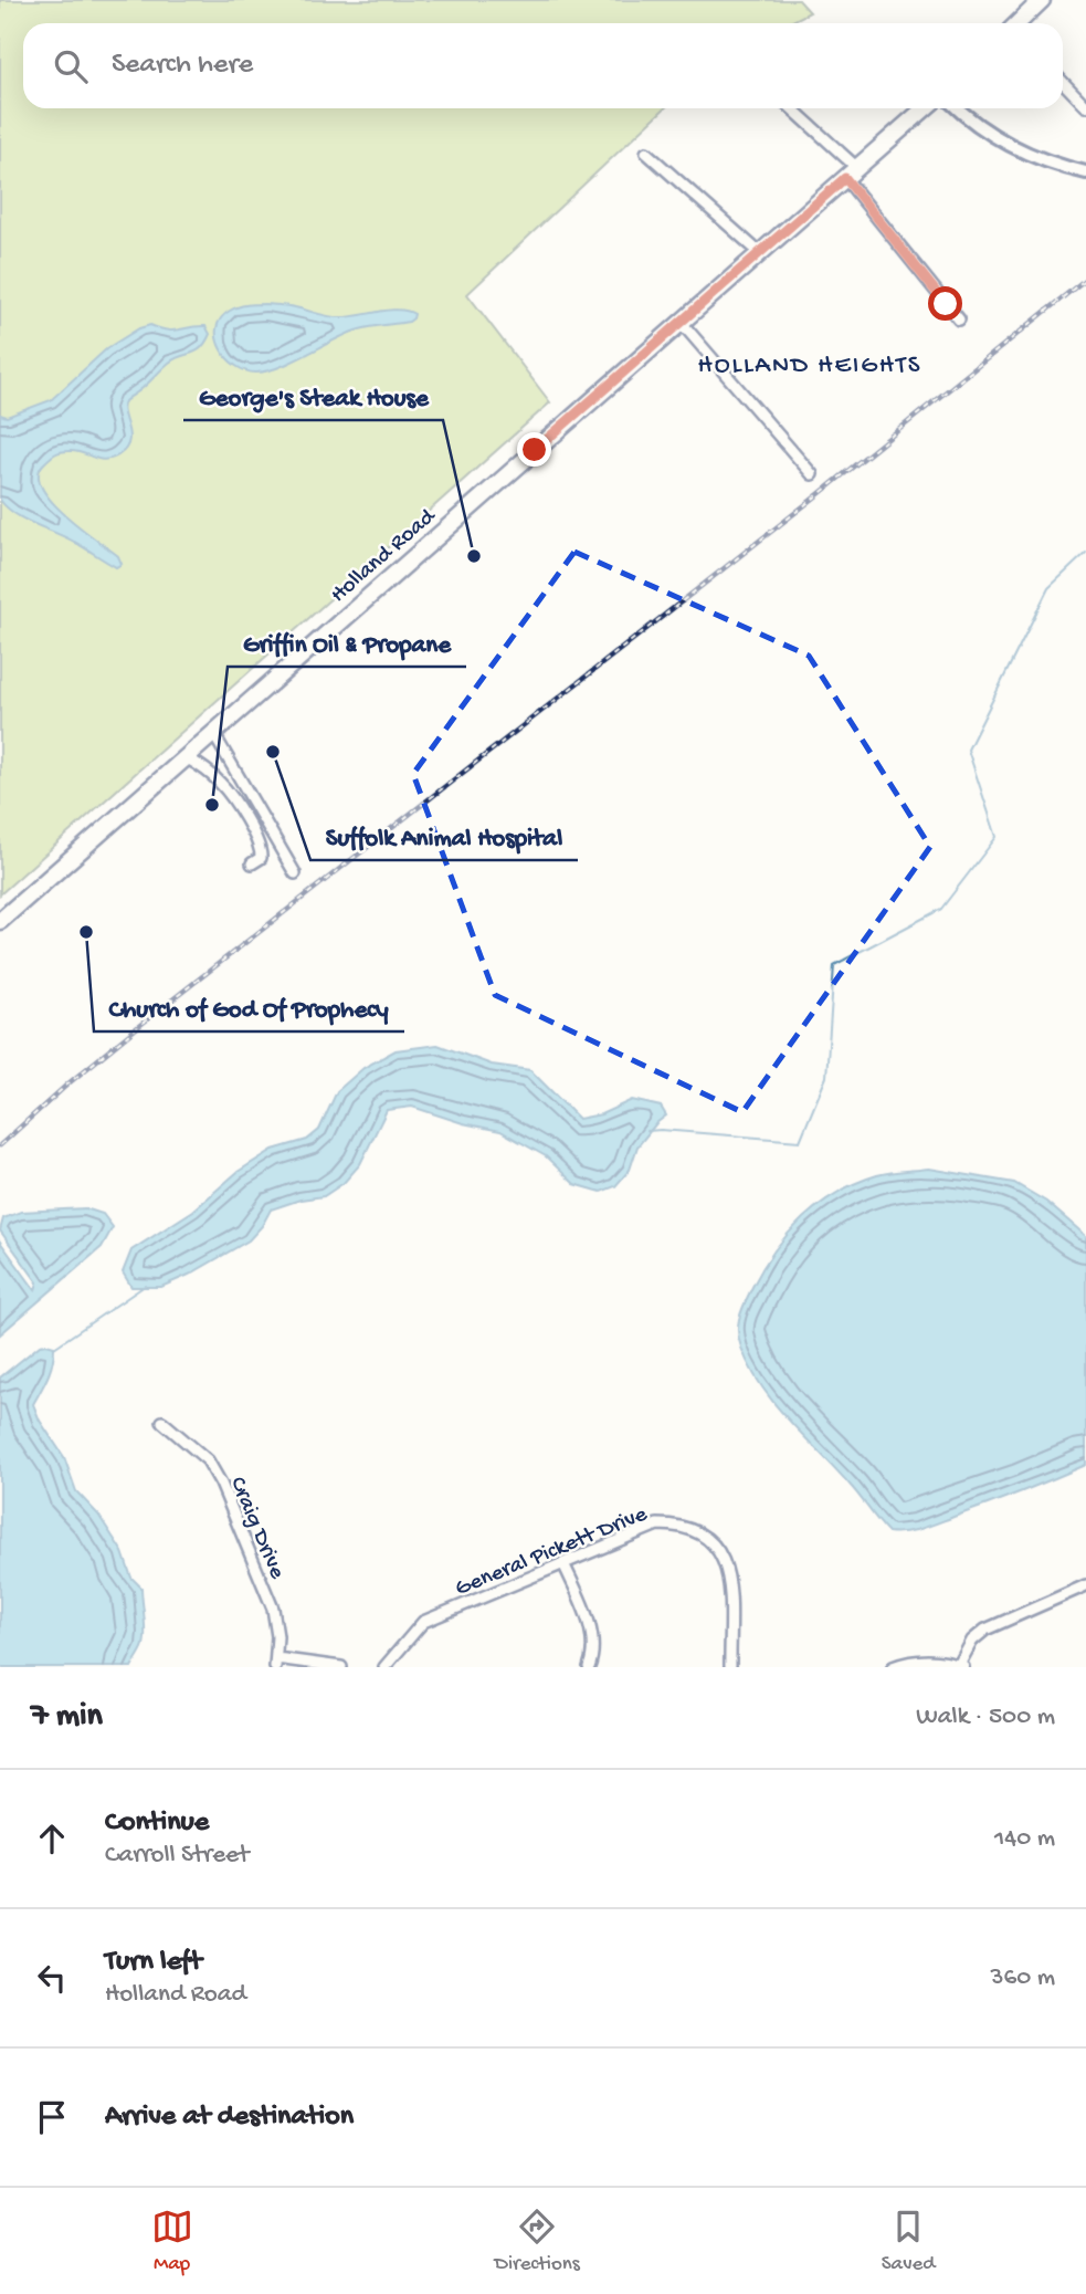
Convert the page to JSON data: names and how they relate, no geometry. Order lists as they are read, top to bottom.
{
  "streets": {
    "main road": ["Holland Road"],
    "street": ["Craig Drive", "General Pickett Drive"]
  },
  "districts": ["HOLLAND HEIGHTS"],
  "places": [
    "George's Steak House",
    "Suffolk Animal Hospital",
    "Griffin Oil & Propane",
    "Church of God Of Prophecy"
  ],
  "page": {
    "search": "Search here",
    "heading": ["7 min", "Walk · 500 m"],
    "list": [
      ["Continue", "Carroll Street", "140 m"],
      ["Turn left", "Holland Road", "360 m"],
      "Arrive at destination"
    ],
    "nav": ["Map", "Directions", "Saved"]
  }
}
